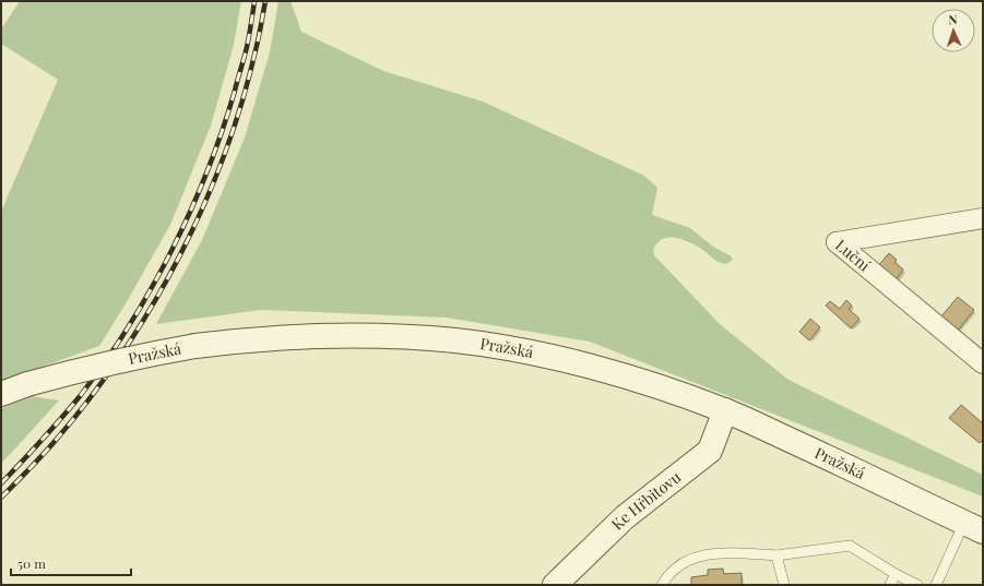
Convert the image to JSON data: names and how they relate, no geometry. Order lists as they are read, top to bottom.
{
  "streets": {
    "main road": ["Pražská", "Ke Hřbitovu"],
    "street": ["Luční"]
  },
  "crossings": [
    ["Pražská", "Ke Hřbitovu"]
  ],
  "scale_bar": "50 m",
  "north": "top"
}
